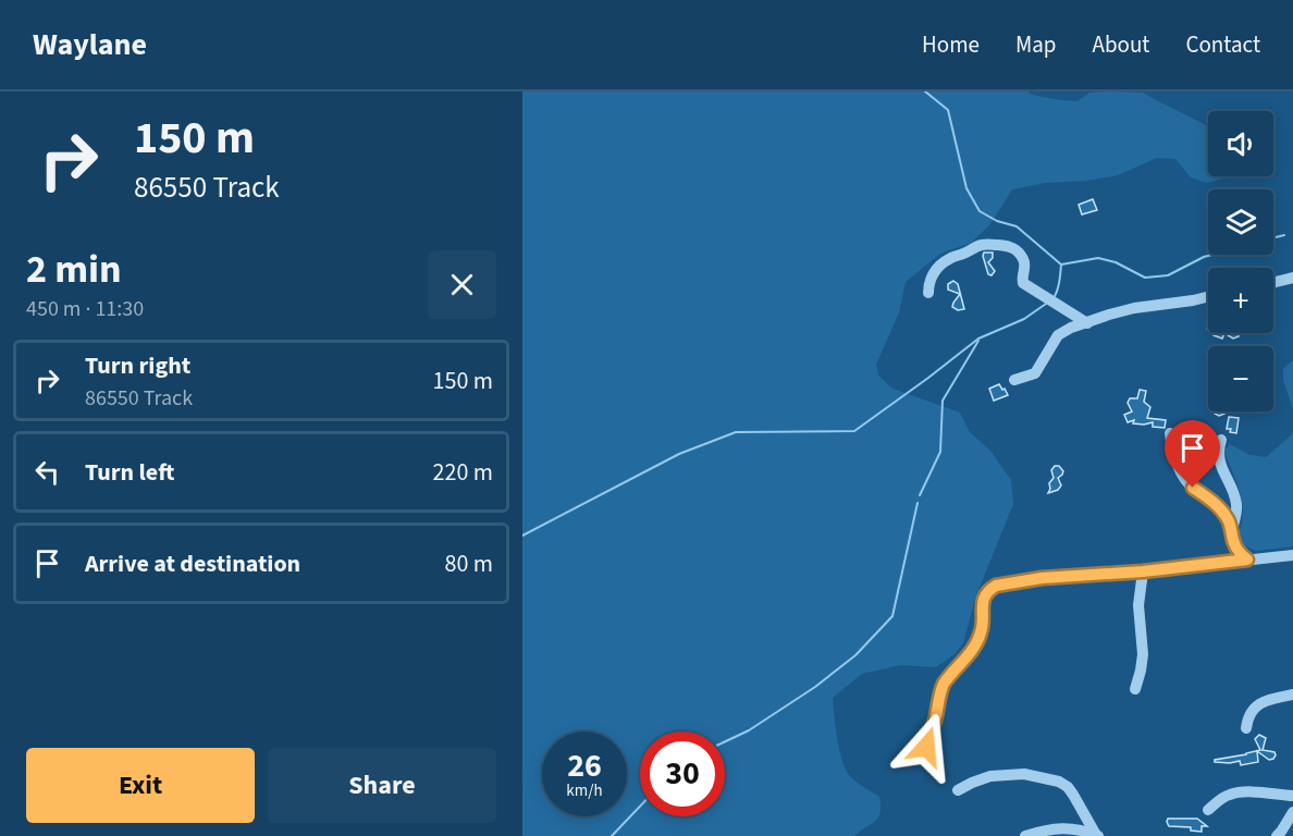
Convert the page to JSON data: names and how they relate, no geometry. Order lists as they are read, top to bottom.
{
  "page": {
    "header": "Waylane",
    "nav": [
      "Home",
      "Map",
      "About",
      "Contact"
    ],
    "turn": ["150 m", "86550 Track"],
    "map_buttons": ["+", "−"],
    "heading": ["2 min", "450 m · 11:30"],
    "list": [
      {
        "name": "Turn right",
        "note": "86550 Track",
        "value": "150 m"
      },
      {
        "name": "Turn left",
        "value": "220 m"
      },
      {
        "name": "Arrive at destination",
        "value": "80 m"
      }
    ],
    "speed": "26 km/h",
    "limit": "30",
    "buttons": ["Exit", "Share"]
  }
}
